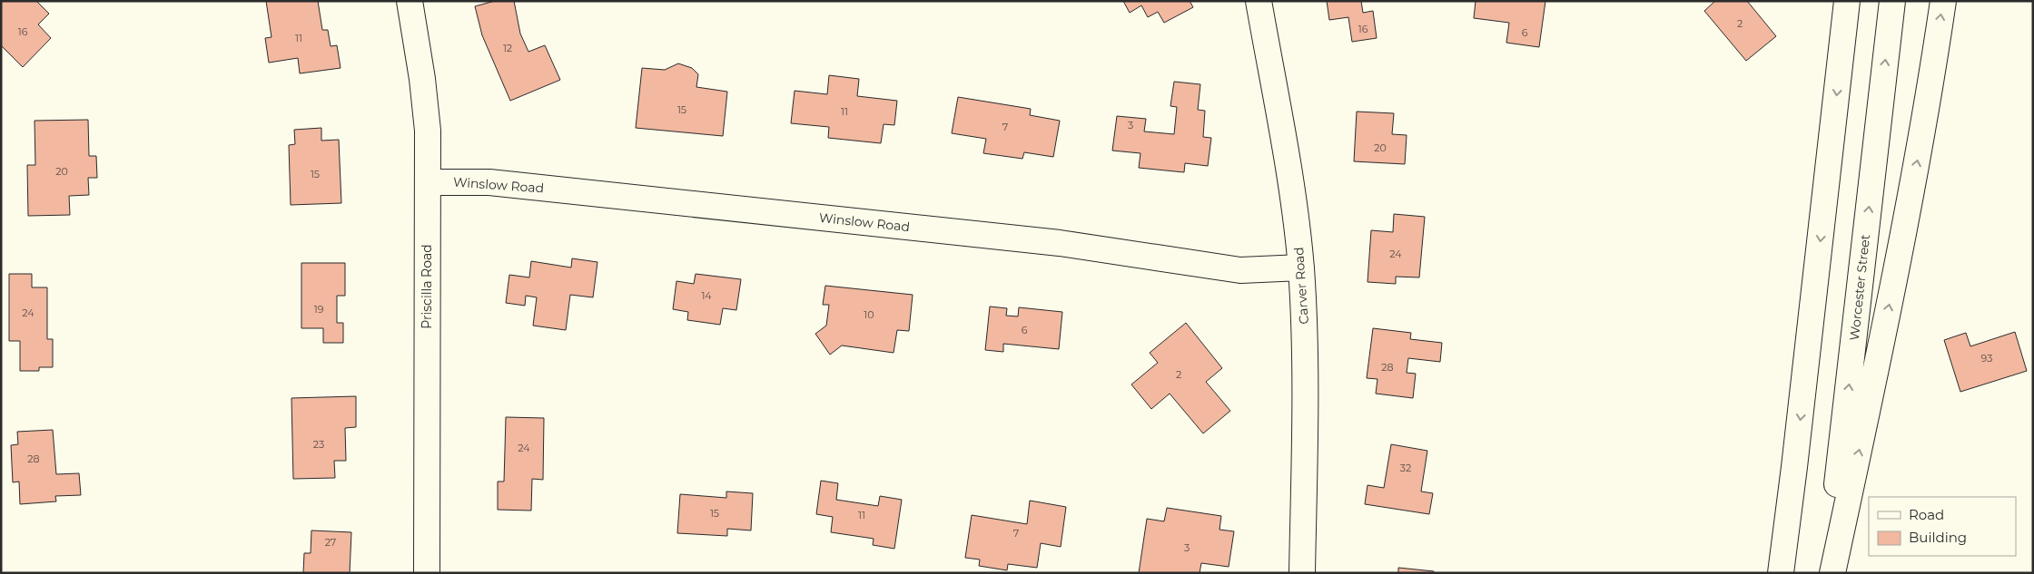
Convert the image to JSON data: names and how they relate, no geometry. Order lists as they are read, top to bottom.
{
  "streets": {
    "main road": [
      "Winslow Road",
      "Carver Road",
      "Priscilla Road",
      "Worcester Street"
    ]
  },
  "crossings": [
    ["Winslow Road", "Carver Road"],
    ["Winslow Road", "Priscilla Road"]
  ],
  "house_numbers": [
    "2",
    "16",
    "16",
    "6",
    "11",
    "12",
    "15",
    "11",
    "3",
    "7",
    "20",
    "20",
    "15",
    "24",
    "14",
    "19",
    "24",
    "10",
    "6",
    "93",
    "28",
    "2",
    "23",
    "24",
    "28",
    "32",
    "15",
    "11",
    "7",
    "27",
    "3"
  ],
  "legend": ["Road", "Building"]
}
